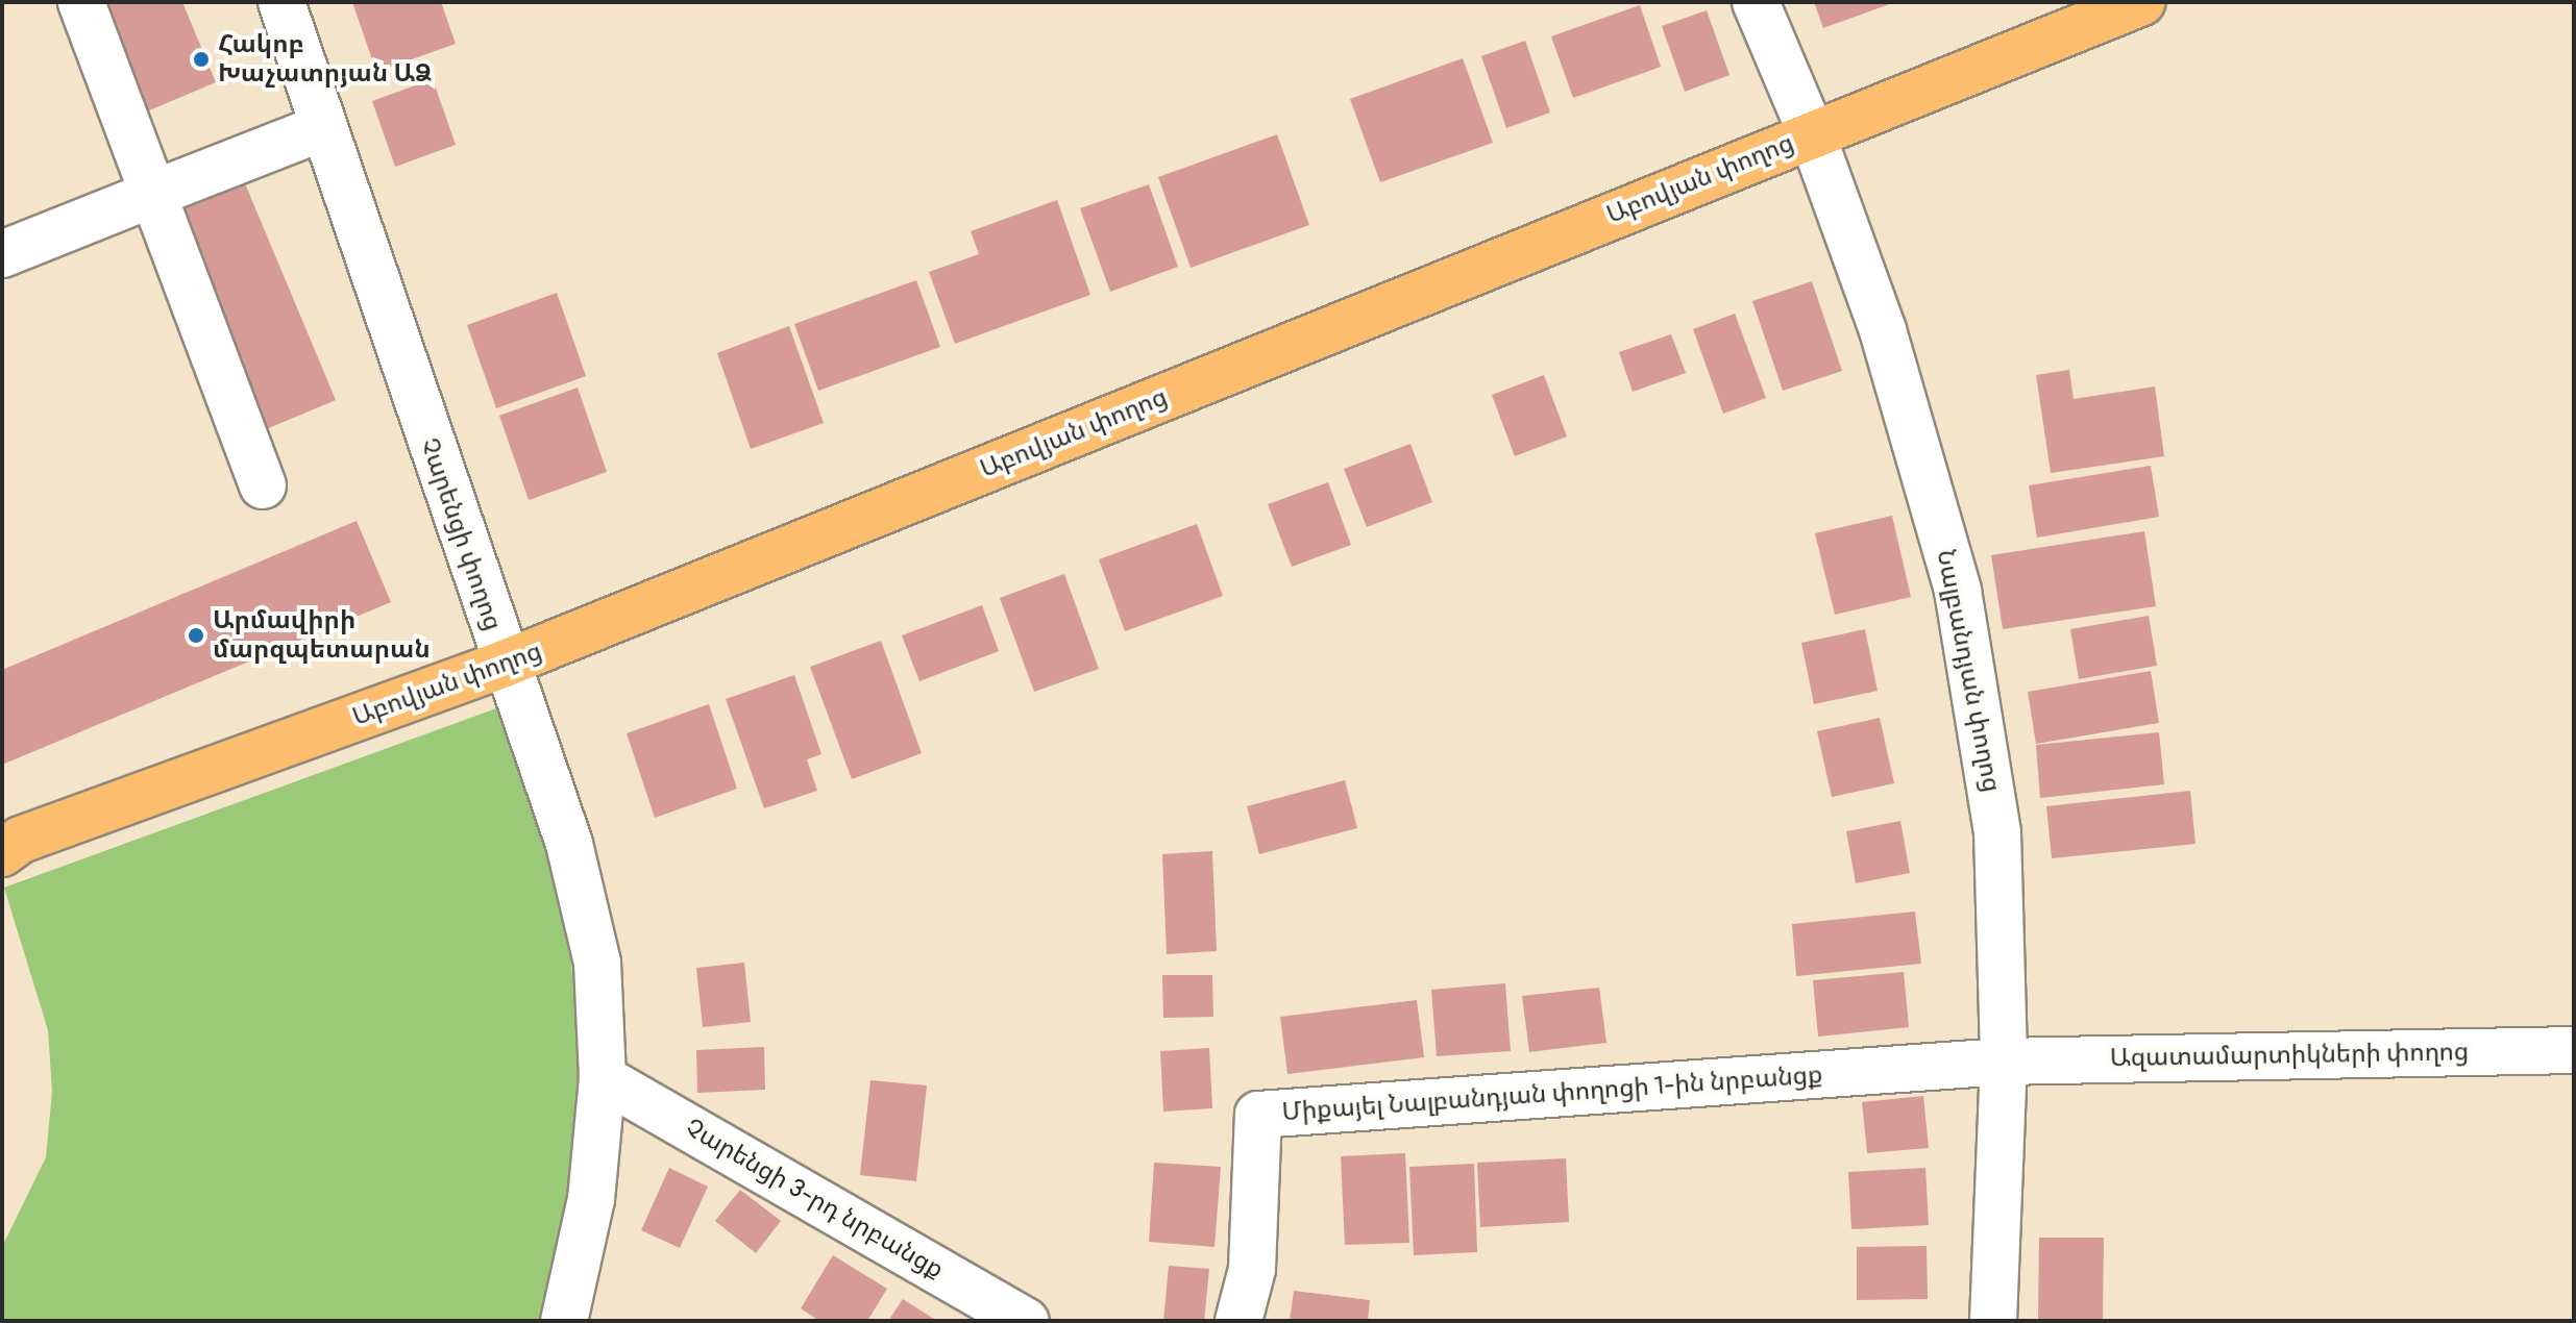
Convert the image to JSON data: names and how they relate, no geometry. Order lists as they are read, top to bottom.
{
  "streets": {
    "main road": ["Աբովյան փողոց"],
    "street": [
      "Չարենցի փողոց",
      "Նալբանդյան փողոց",
      "Ազատամարտիկների փողոց",
      "Միքայել Նալբանդյան փողոցի 1-ին նրբանցք",
      "Չարենցի 3-րդ նրբանցք"
    ]
  },
  "crossings": [
    ["Աբովյան փողոց", "Չարենցի փողոց"],
    ["Աբովյան փողոց", "Նալբանդյան փողոց"],
    ["Չարենցի փողոց", "Չարենցի 3-րդ նրբանցք"],
    ["Նալբանդյան փողոց", "Ազատամարտիկների փողոց"],
    ["Նալբանդյան փողոց", "Միքայել Նալբանդյան փողոցի 1-ին նրբանցք"],
    ["Ազատամարտիկների փողոց", "Միքայել Նալբանդյան փողոցի 1-ին նրբանցք"]
  ],
  "places": ["Հակոբ Խաչատրյան ԱՁ", "Արմավիրի մարզպետարան"]
}
